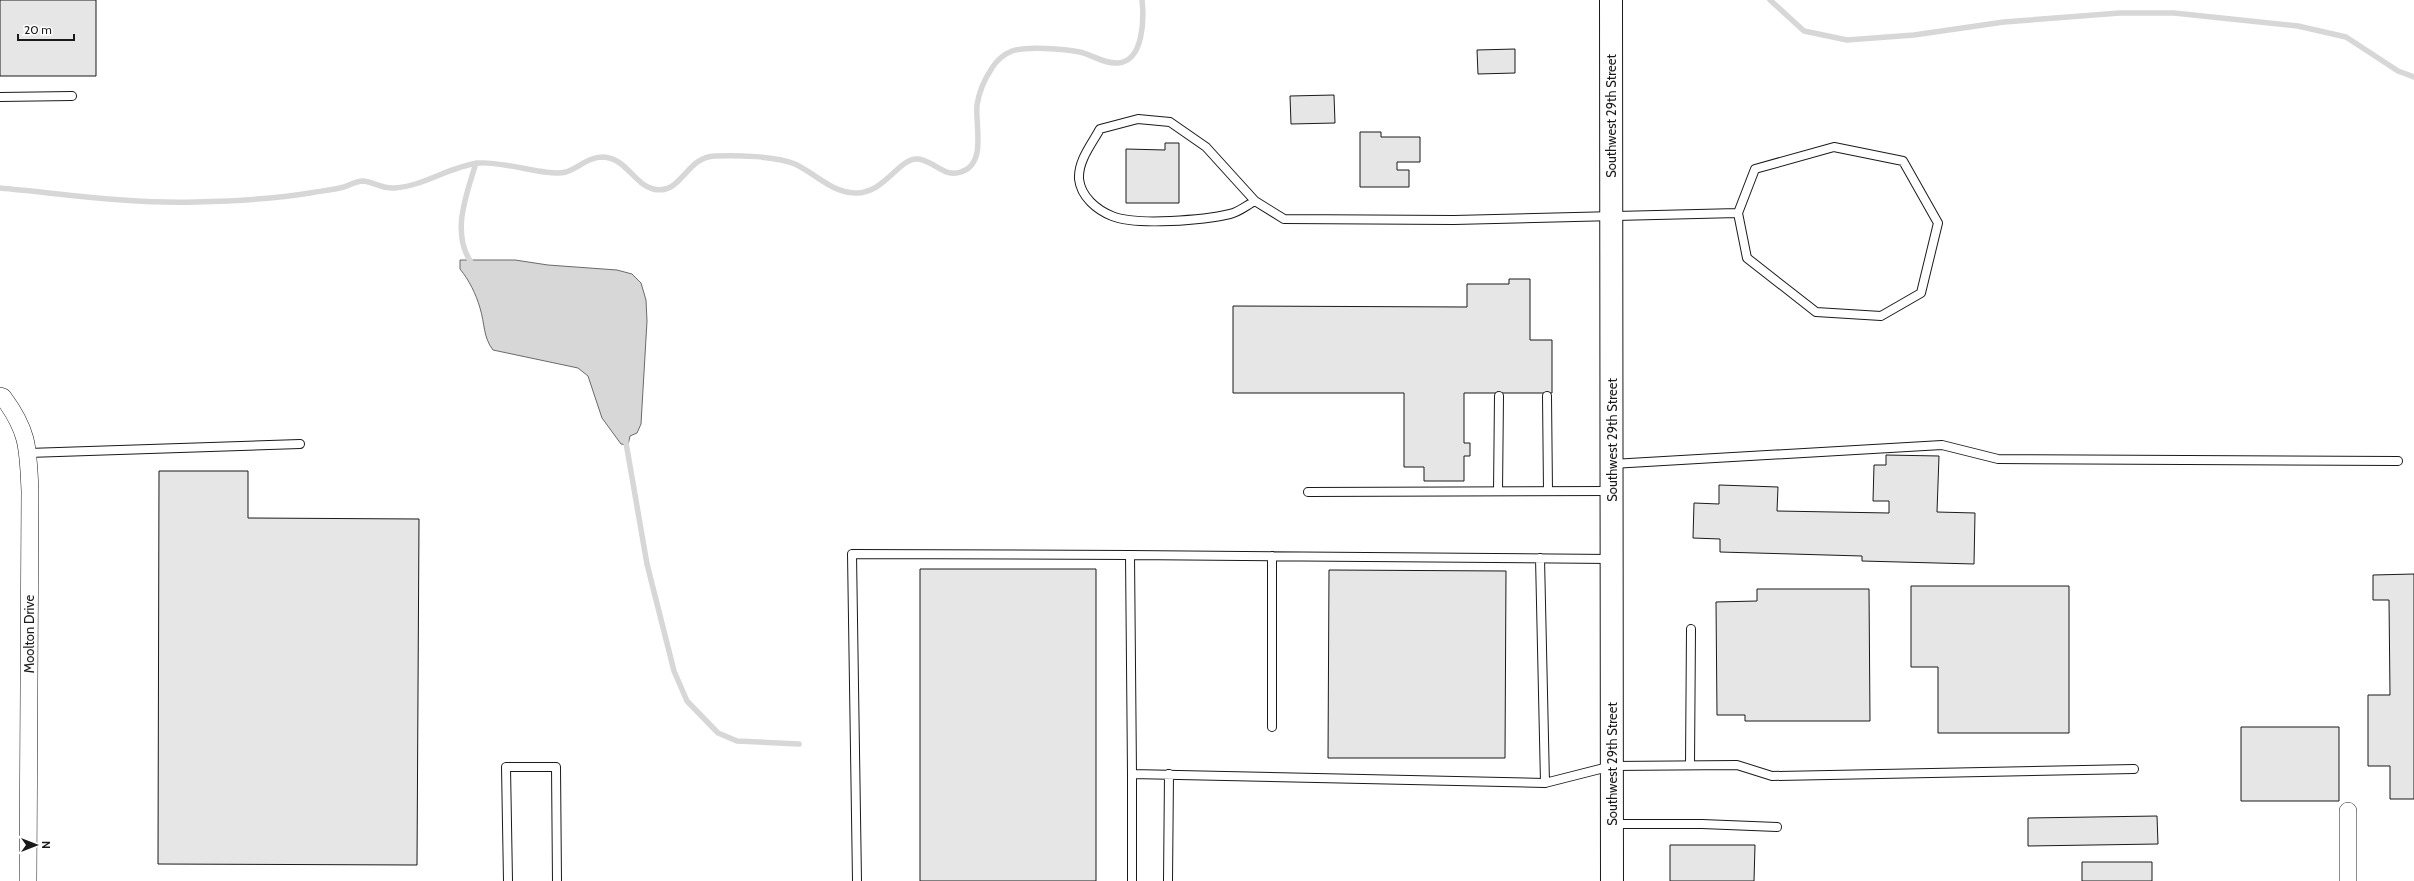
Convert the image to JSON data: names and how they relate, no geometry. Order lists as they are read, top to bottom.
{
  "streets": {
    "street": ["Southwest 29th Street", "Moolton Drive"]
  },
  "scale_bar": "20 m",
  "north": "right"
}
